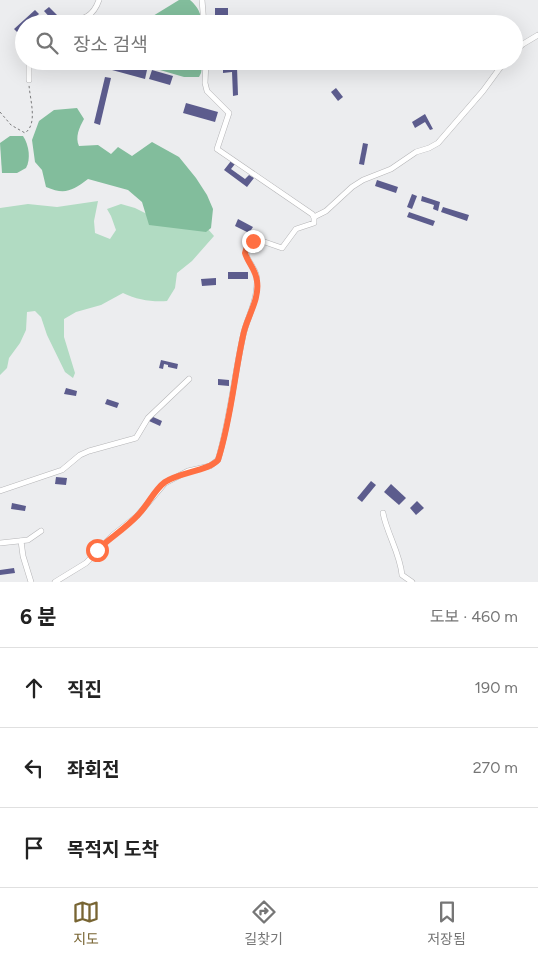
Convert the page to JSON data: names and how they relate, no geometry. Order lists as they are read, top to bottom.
{
  "page": {
    "search": "장소 검색",
    "heading": ["6 분", "도보 · 460 m"],
    "list": [
      ["직진", "190 m"],
      ["좌회전", "270 m"],
      "목적지 도착"
    ],
    "nav": ["지도", "길찾기", "저장됨"]
  }
}
